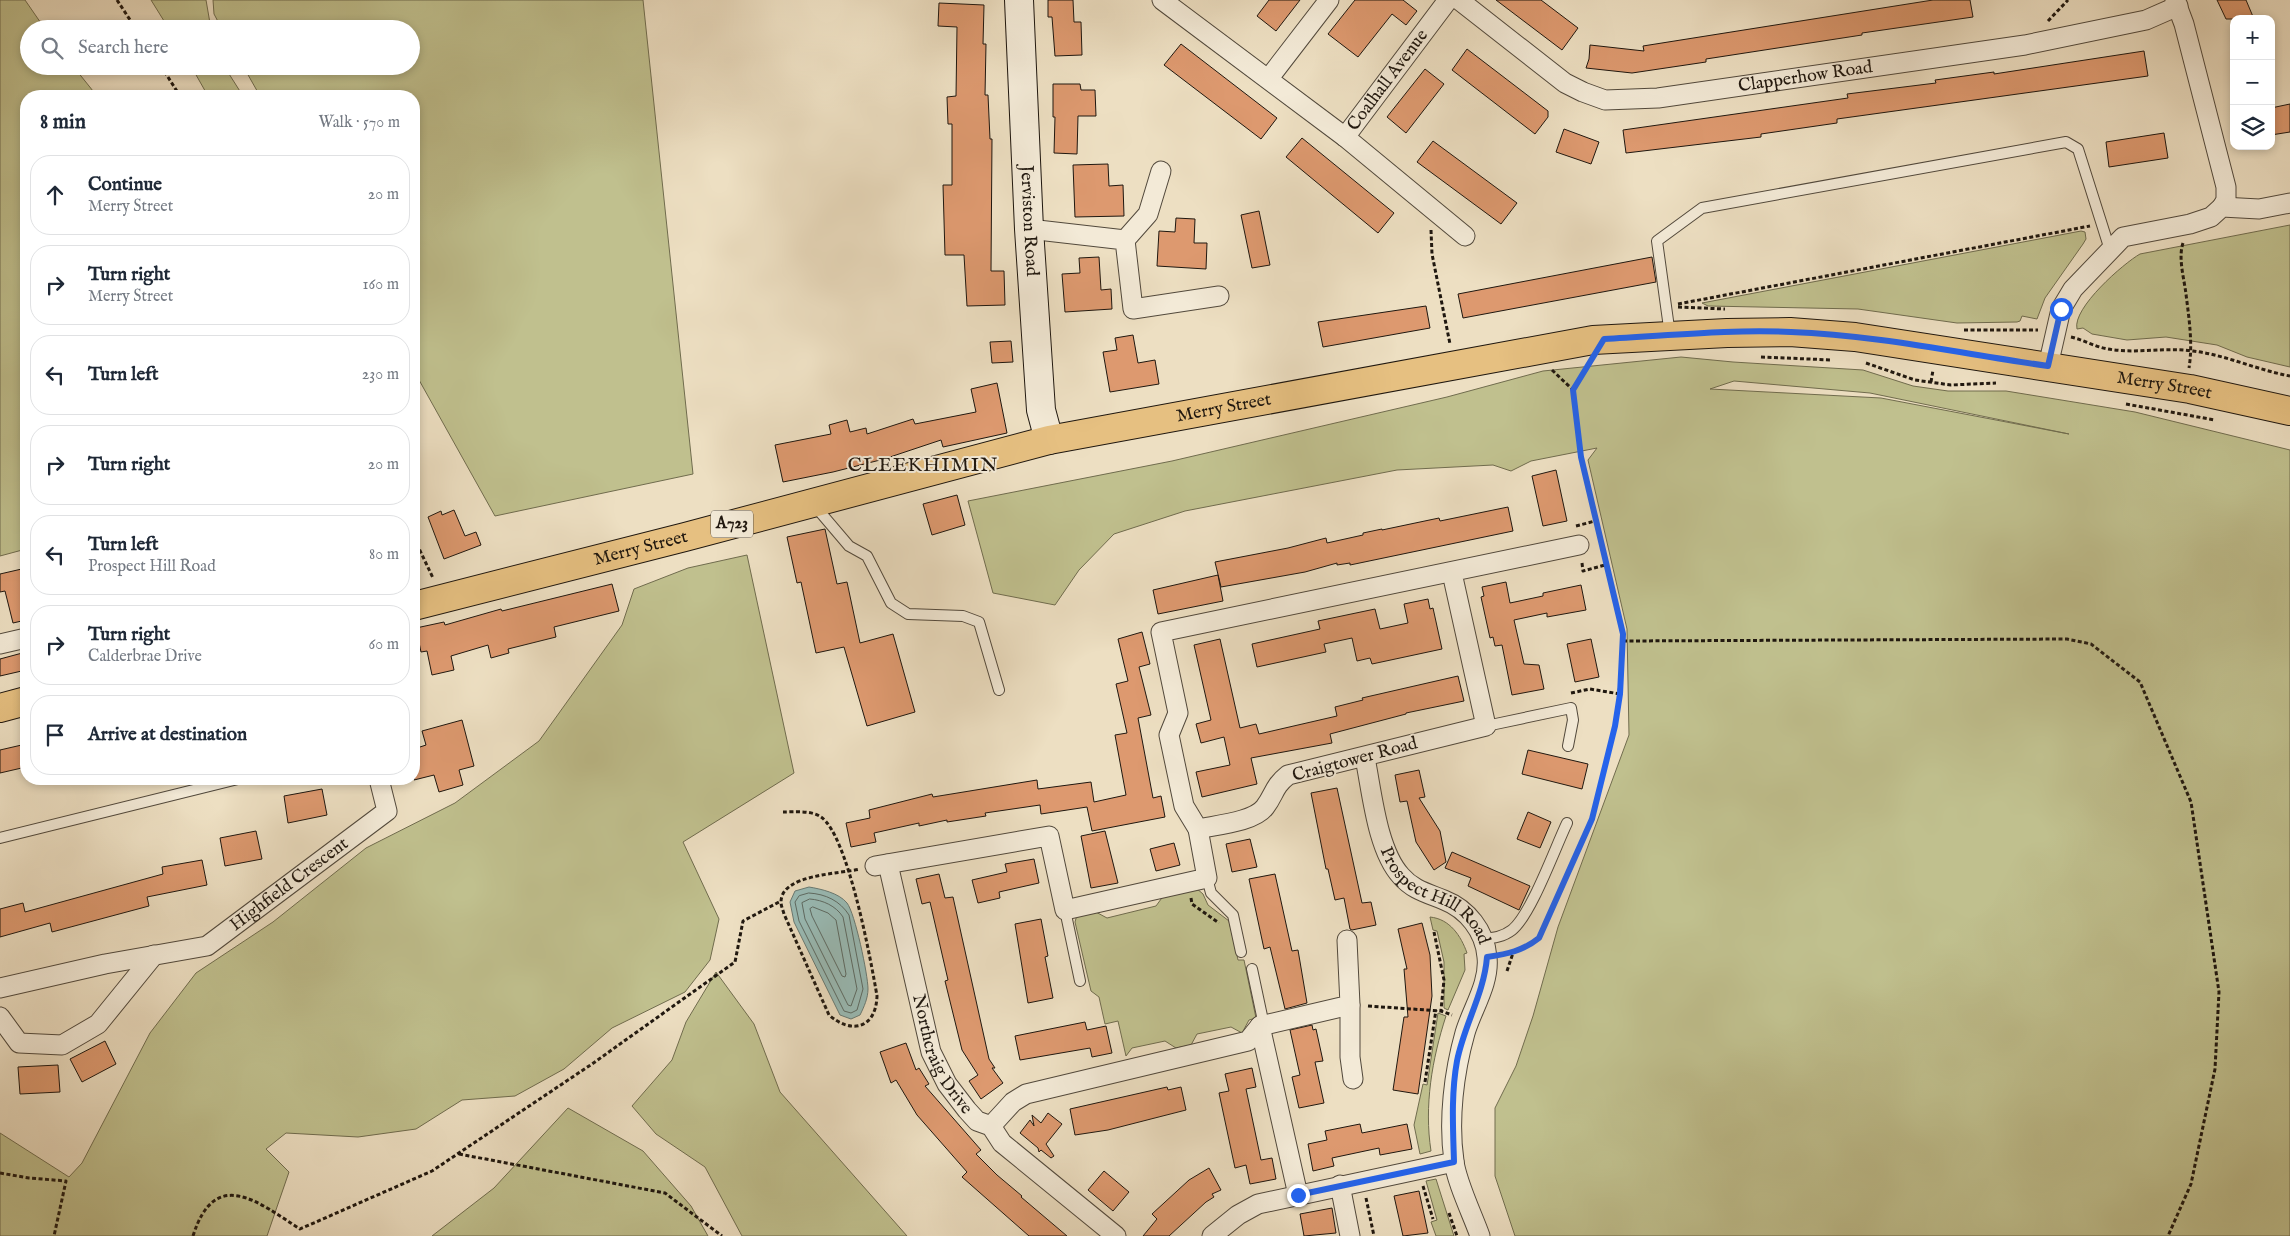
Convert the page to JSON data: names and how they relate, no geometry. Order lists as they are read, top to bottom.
{
  "streets": {
    "main road": ["Jerviston Road", "Merry Street", "A723"],
    "street": [
      "Clapperhow Road",
      "Coalhall Avenue",
      "Craigtower Road",
      "Highfield Crescent",
      "Prospect Hill Road",
      "Northcraig Drive"
    ]
  },
  "crossings": [
    ["Jerviston Road", "Merry Street"],
    ["Craigtower Road", "Prospect Hill Road"]
  ],
  "districts": ["CLEEKHIMIN"],
  "page": {
    "map_buttons": ["+", "−"],
    "search": "Search here",
    "heading": ["8 min", "Walk · 570 m"],
    "list": [
      ["Continue", "Merry Street", "20 m"],
      ["Turn right", "Merry Street", "160 m"],
      ["Turn left", "230 m"],
      ["Turn right", "20 m"],
      ["Turn left", "Prospect Hill Road", "80 m"],
      ["Turn right", "Calderbrae Drive", "60 m"],
      "Arrive at destination"
    ]
  }
}
